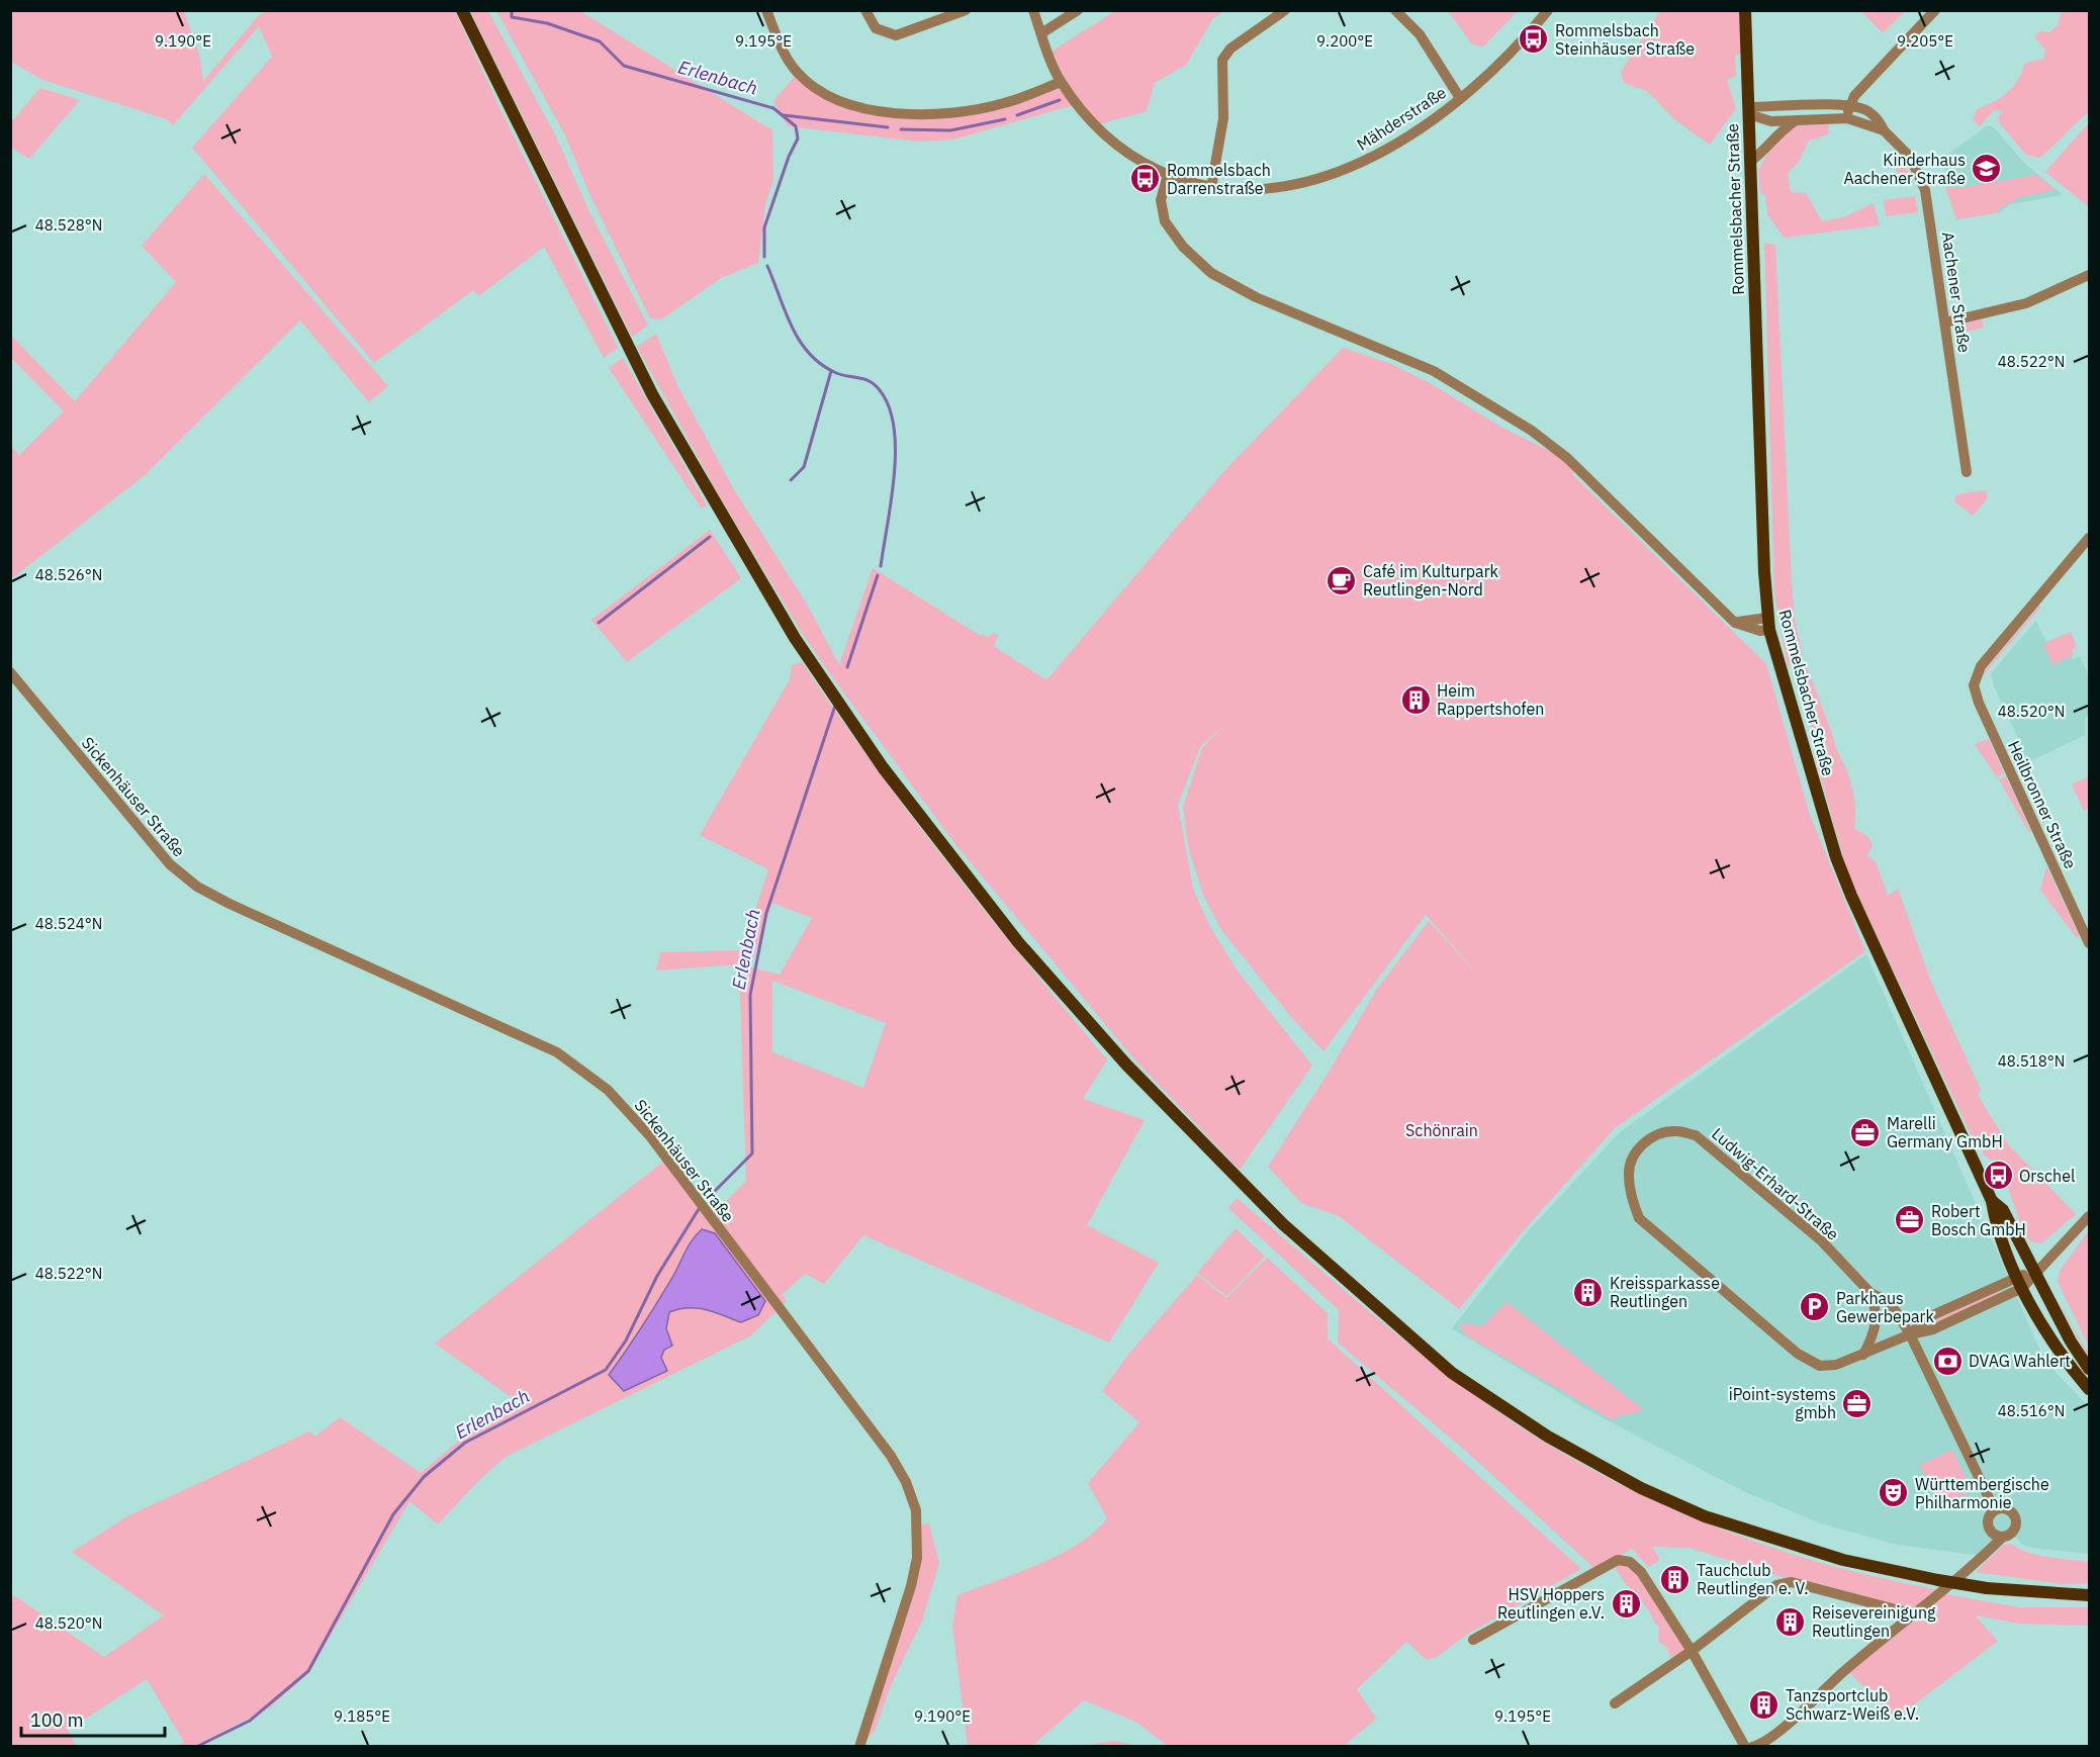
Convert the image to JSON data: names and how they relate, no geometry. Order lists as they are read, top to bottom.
{
  "streets": {
    "main road": ["Rommelsbacher Straße"],
    "street": [
      "Mähderstraße",
      "Aachener Straße",
      "Sickenhäuser Straße",
      "Heilbronner Straße",
      "Ludwig-Erhard-Straße"
    ]
  },
  "crossings": [
    ["Rommelsbacher Straße", "Ludwig-Erhard-Straße"]
  ],
  "water": ["Erlenbach"],
  "parks": ["Schönrain"],
  "places": {
    "bus stop": ["Rommelsbach Steinhäuser Straße", "Rommelsbach Darrenstraße", "Orschel"],
    "school or university": ["Kinderhaus Aachener Straße"],
    "cafe": ["Café im Kulturpark Reutlingen-Nord"],
    "building": [
      "Heim Rappertshofen",
      "Kreissparkasse Reutlingen",
      "Tauchclub Reutlingen e. V.",
      "HSV Hoppers Reutlingen e.V.",
      "Reisevereinigung Reutlingen",
      "Tanzsportclub Schwarz-Weiß e.V."
    ],
    "office": ["Marelli Germany GmbH", "Robert Bosch GmbH", "iPoint-systems gmbh"],
    "parking": ["Parkhaus Gewerbepark"],
    "bank": ["DVAG Wahlert"],
    "theatre": ["Württembergische Philharmonie"]
  },
  "scale_bar": "100 m",
  "coordinates": [
    "9.190°E",
    "9.195°E",
    "9.200°E",
    "9.205°E",
    "48.528°N",
    "48.522°N",
    "48.526°N",
    "48.520°N",
    "48.524°N",
    "48.518°N",
    "48.516°N",
    "9.185°E"
  ]
}
